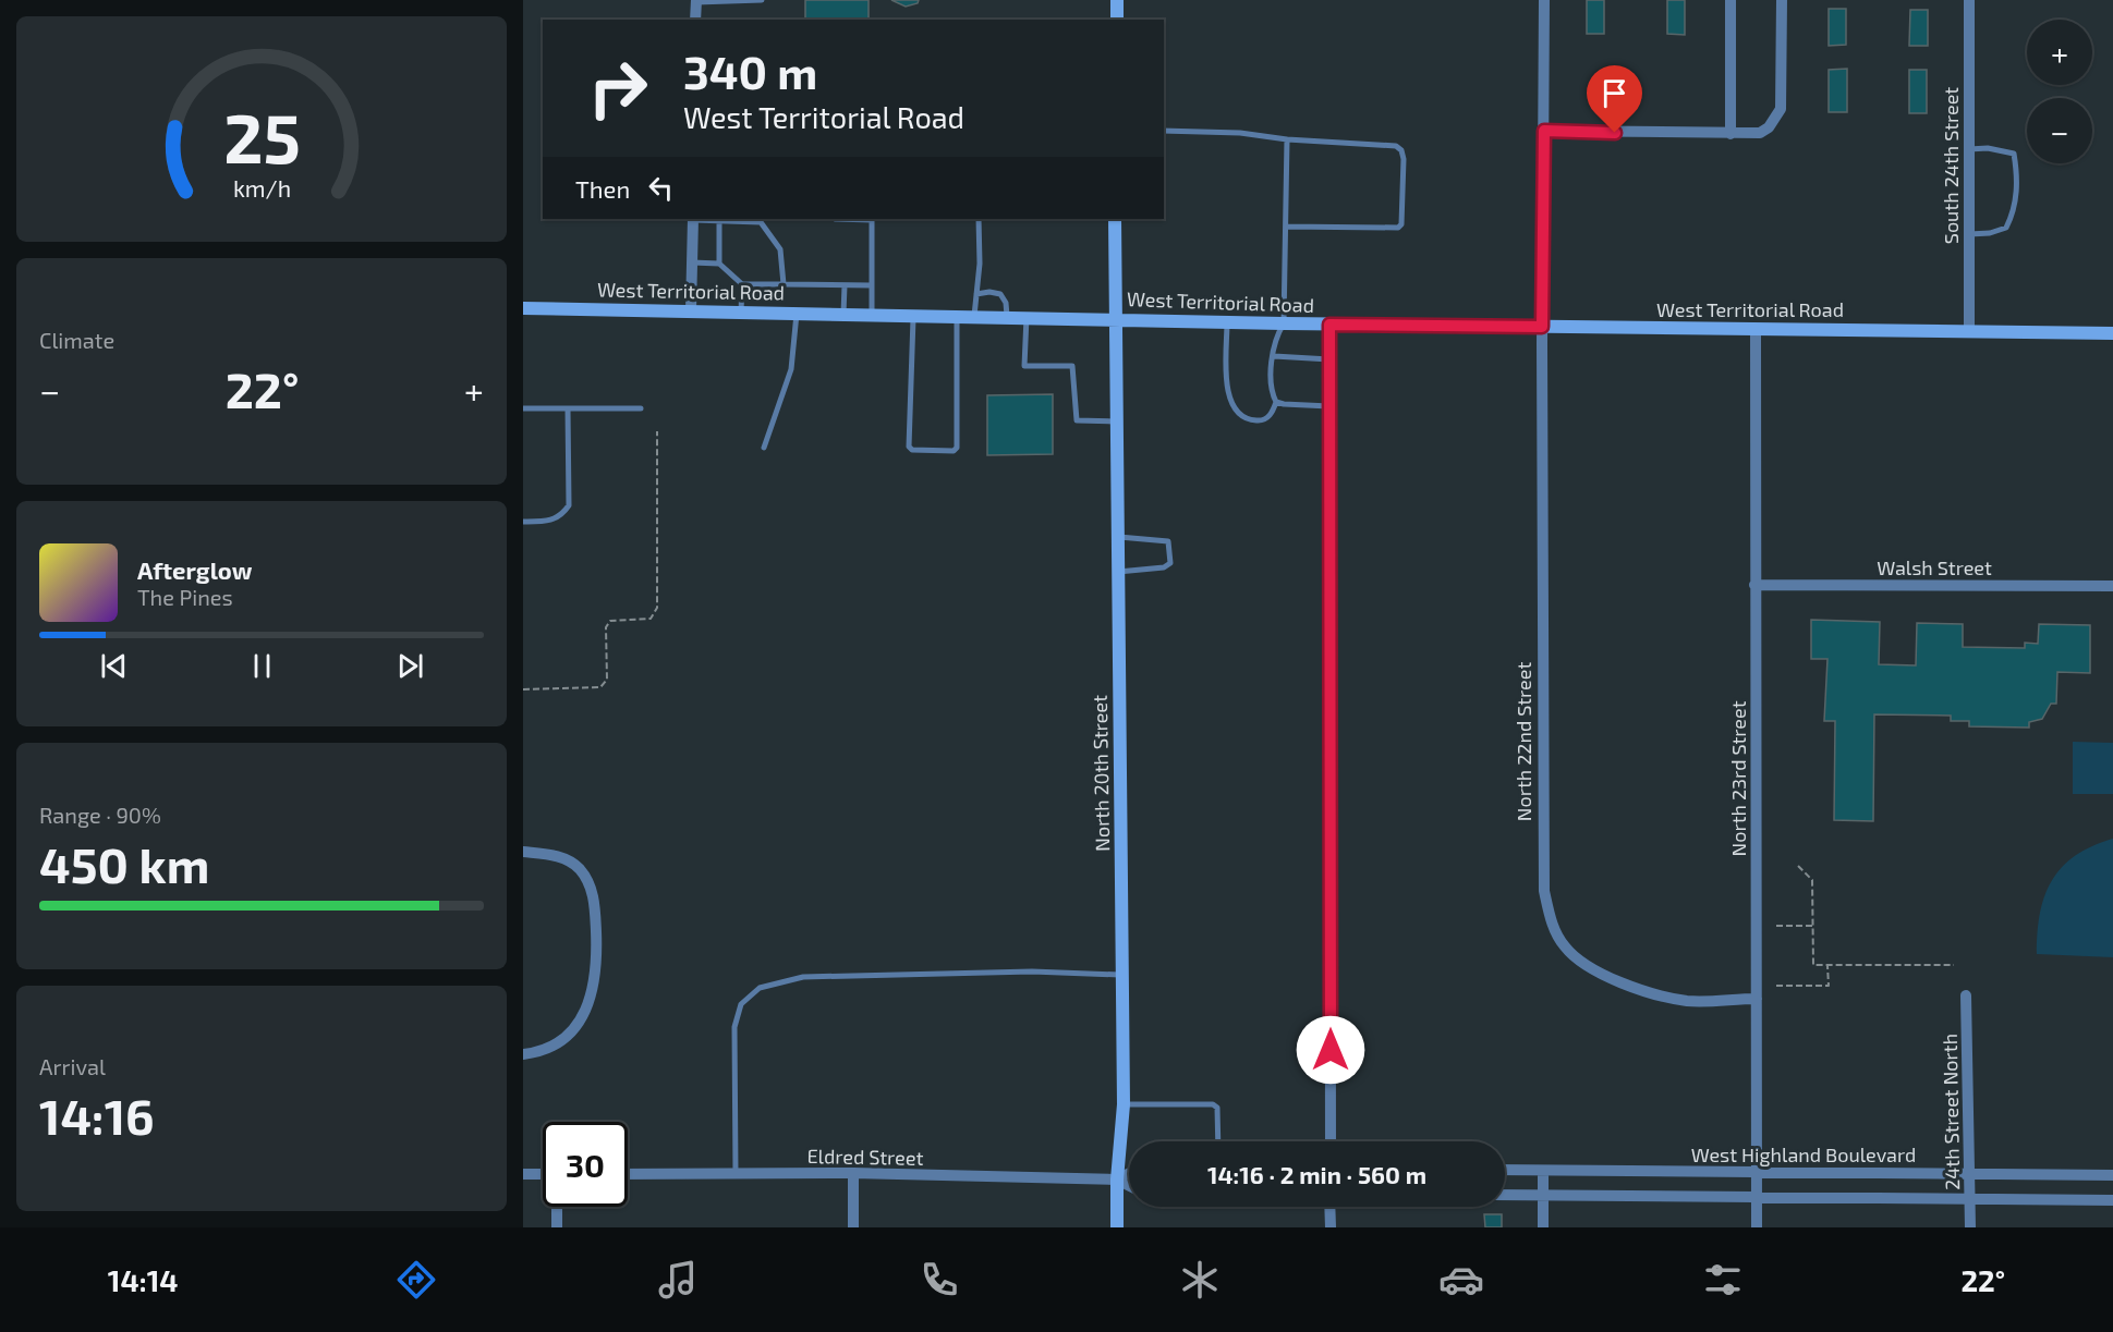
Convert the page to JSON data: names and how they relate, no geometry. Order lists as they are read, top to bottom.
{
  "streets": {
    "street": [
      "South 24th Street",
      "West Territorial Road",
      "Walsh Street",
      "North 22nd Street",
      "North 20th Street",
      "North 23rd Street",
      "24th Street North",
      "West Highland Boulevard",
      "Eldred Street"
    ]
  },
  "crossings": [
    ["South 24th Street", "West Territorial Road"],
    ["West Territorial Road", "North 22nd Street"],
    ["West Territorial Road", "North 20th Street"],
    ["West Territorial Road", "North 23rd Street"],
    ["Walsh Street", "North 23rd Street"],
    ["North 22nd Street", "North 23rd Street"],
    ["North 20th Street", "Eldred Street"],
    ["North 23rd Street", "West Highland Boulevard"],
    ["24th Street North", "West Highland Boulevard"]
  ],
  "page": {
    "map_buttons": ["+", "−"],
    "turn": ["340 m", "West Territorial Road"],
    "then": "Then",
    "tile": [
      "Climate",
      ["Range · 90%", "450 km"],
      ["Arrival", "14:16"]
    ],
    "heat": ["−", "22°", "+"],
    "song": ["Afterglow", "The Pines"],
    "limit": "30",
    "trip": "14:16 · 2 min · 560 m",
    "tabs": ["14:14", "22°"],
    "gauge": ["25", "km/h"]
  }
}
